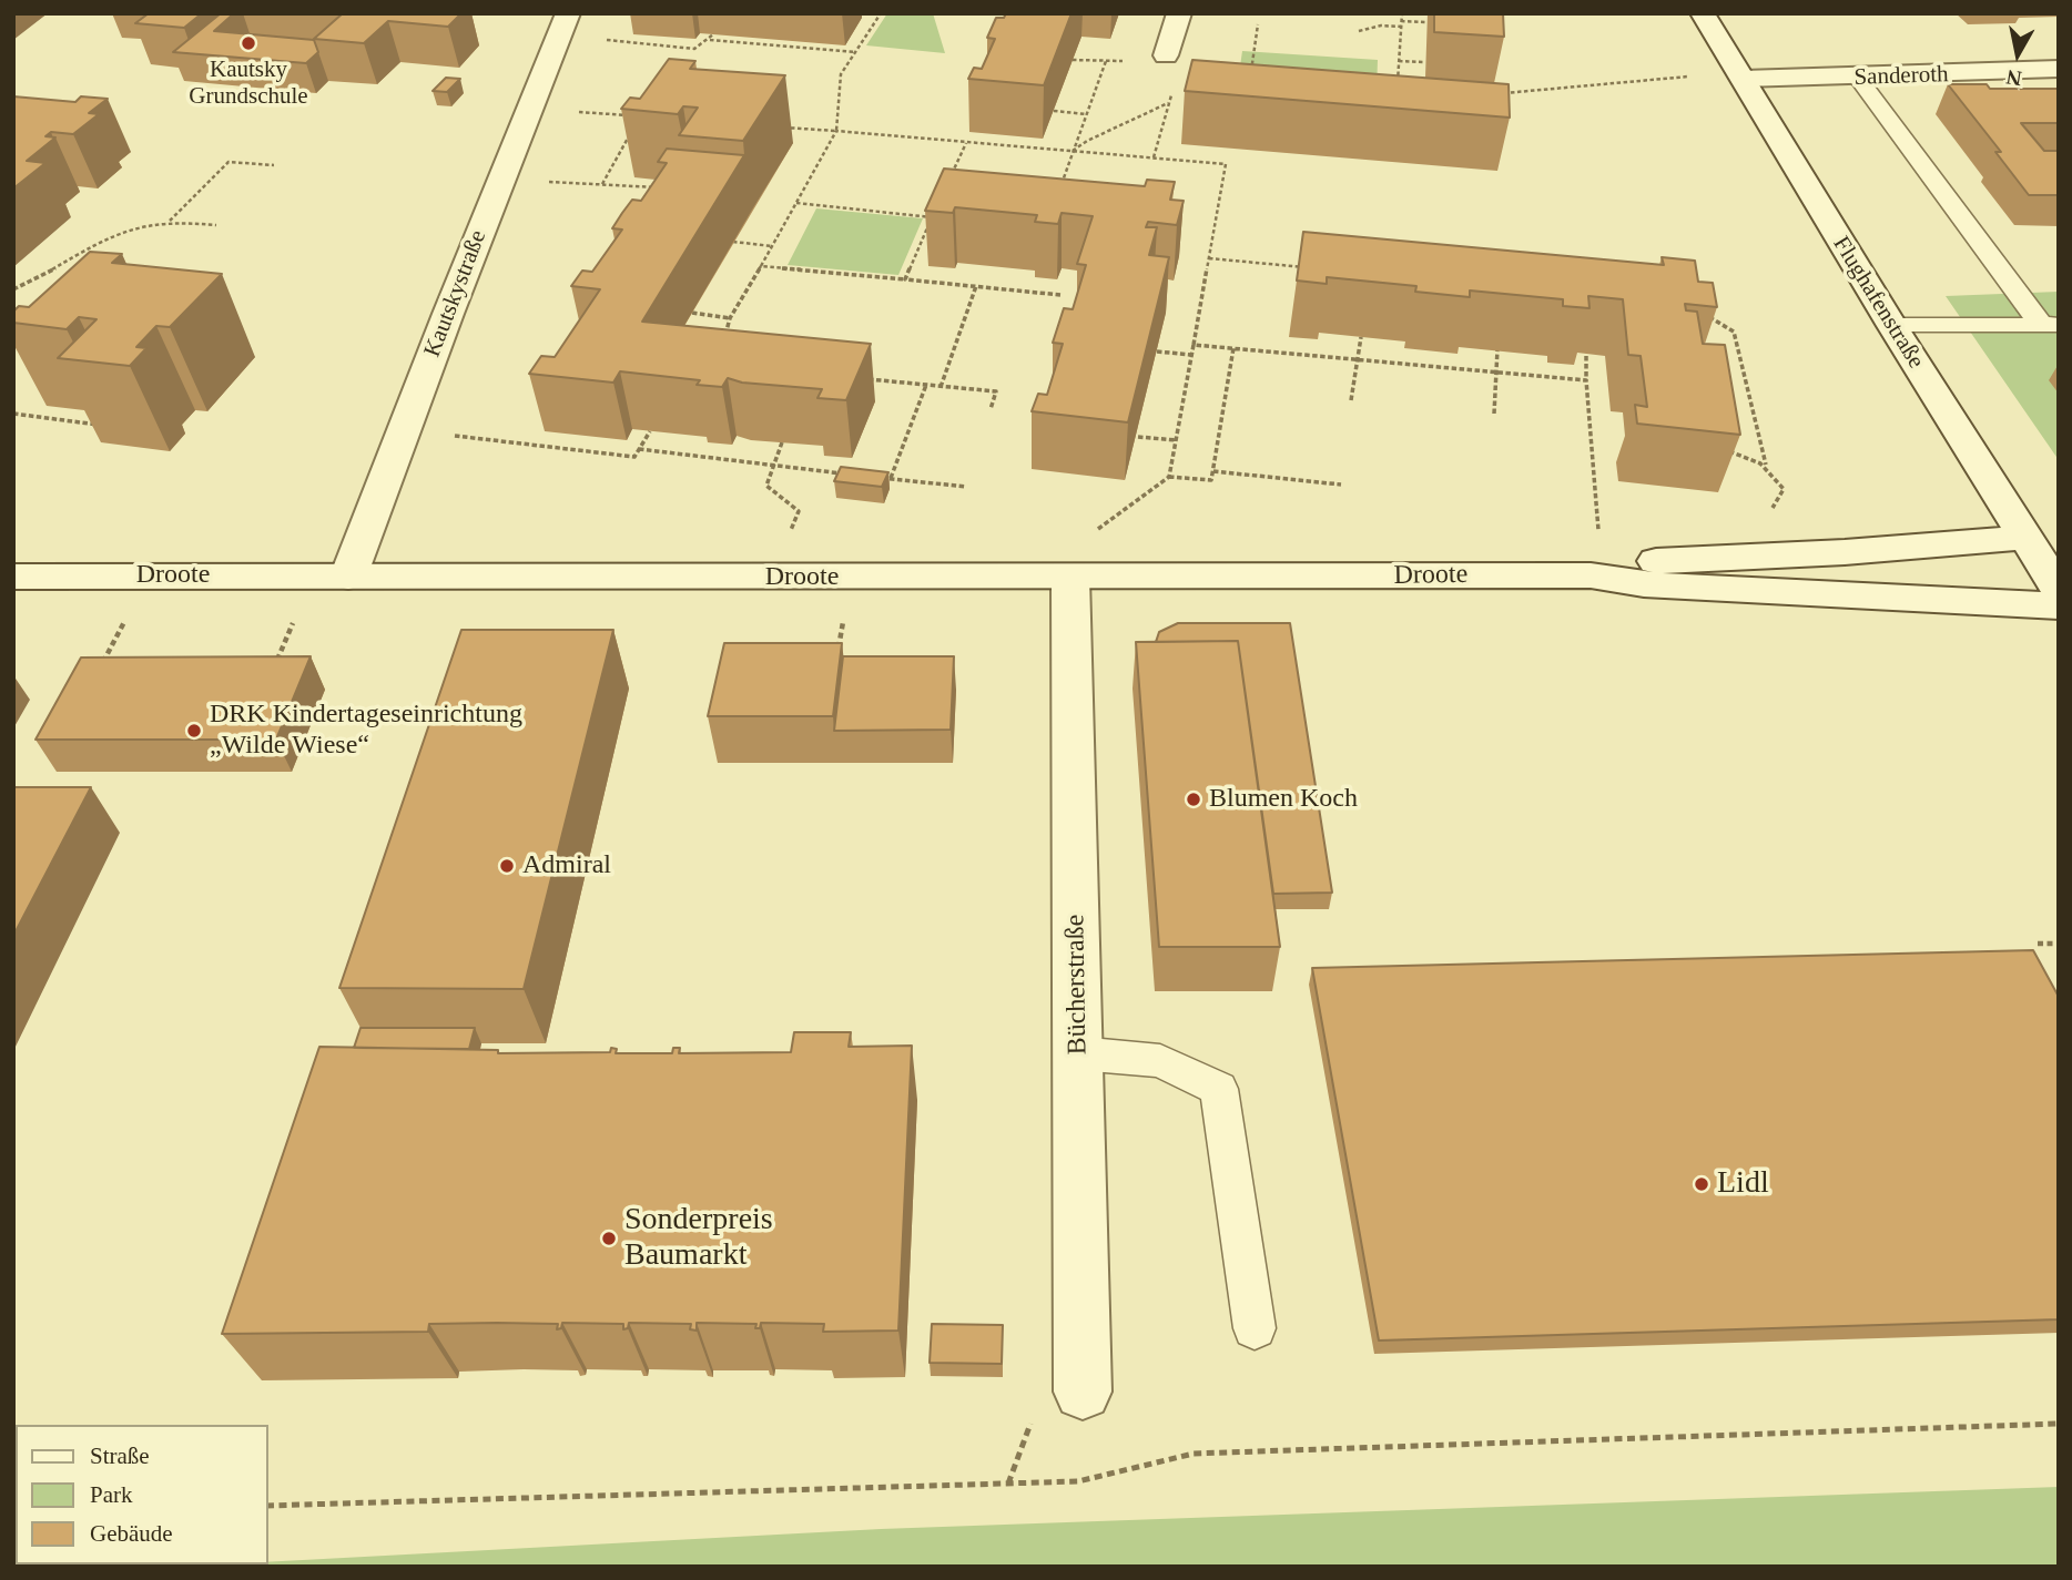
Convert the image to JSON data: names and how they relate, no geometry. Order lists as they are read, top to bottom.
{
  "streets": {
    "street": [
      "Sanderoth",
      "Kautskystraße",
      "Flughafenstraße",
      "Droote",
      "Bücherstraße"
    ]
  },
  "crossings": [
    ["Sanderoth", "Flughafenstraße"],
    ["Kautskystraße", "Droote"],
    ["Flughafenstraße", "Droote"],
    ["Droote", "Bücherstraße"]
  ],
  "places": [
    "Kautsky Grundschule",
    "DRK Kindertageseinrichtung „Wilde Wiese“",
    "Blumen Koch",
    "Admiral",
    "Lidl",
    "Sonderpreis Baumarkt"
  ],
  "legend": ["Straße", "Park", "Gebäude"],
  "north": "bottom"
}
